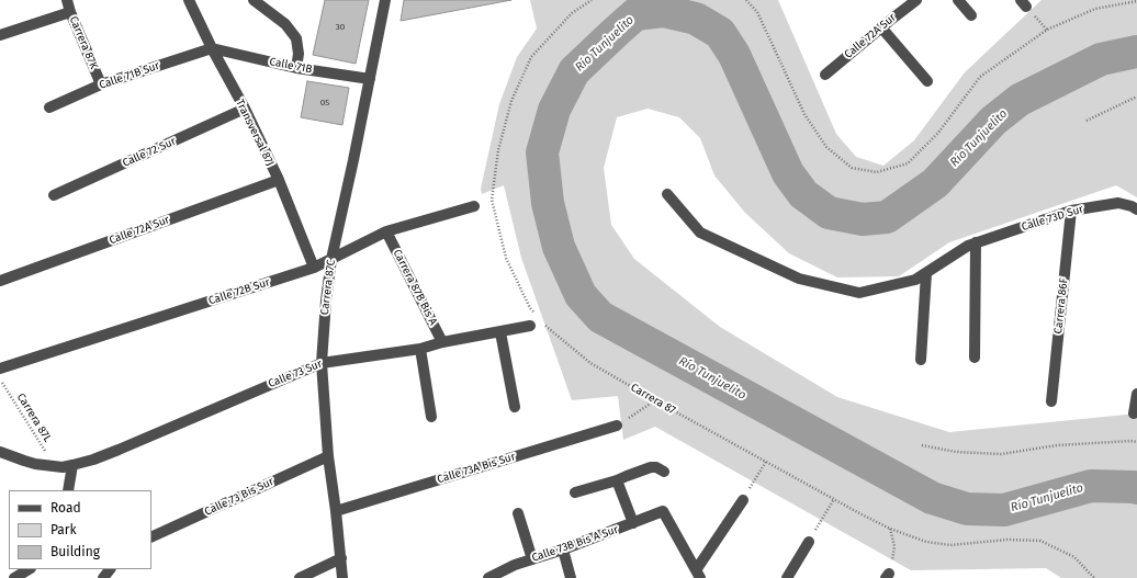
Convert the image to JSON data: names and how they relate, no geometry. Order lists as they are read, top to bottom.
{
  "streets": {
    "street": [
      "Calle 72A Sur",
      "Carrera 87K",
      "Calle 71B",
      "Calle 71B Sur",
      "Transversal 87J",
      "Calle 72 Sur",
      "Calle 73D Sur",
      "Carrera 87C",
      "Carrera 87B Bis A",
      "Calle 72B Sur",
      "Carrera 86F",
      "Calle 73 Sur",
      "Calle 73A Bis Sur",
      "Calle 73 Bis Sur",
      "Calle 73B Bis A Sur"
    ],
    "path": ["Carrera 87", "Carrera 87L"]
  },
  "crossings": [
    ["Calle 72A Sur", "Transversal 87J"],
    ["Carrera 87K", "Calle 71B Sur"],
    ["Calle 71B", "Calle 71B Sur"],
    ["Calle 71B", "Transversal 87J"],
    ["Calle 71B", "Carrera 87C"],
    ["Calle 71B Sur", "Transversal 87J"],
    ["Transversal 87J", "Calle 72 Sur"],
    ["Transversal 87J", "Calle 72B Sur"],
    ["Calle 73D Sur", "Carrera 86F"],
    ["Carrera 87C", "Calle 72B Sur"],
    ["Carrera 87C", "Calle 73 Sur"],
    ["Carrera 87C", "Calle 73A Bis Sur"],
    ["Carrera 87C", "Calle 73 Bis Sur"],
    ["Carrera 87B Bis A", "Calle 72B Sur"],
    ["Carrera 87B Bis A", "Calle 73 Sur"],
    ["Calle 73 Sur", "Carrera 87L"]
  ],
  "water": ["Río Tunjuelito"],
  "house_numbers": ["30", "05"],
  "legend": ["Road", "Park", "Building"]
}
